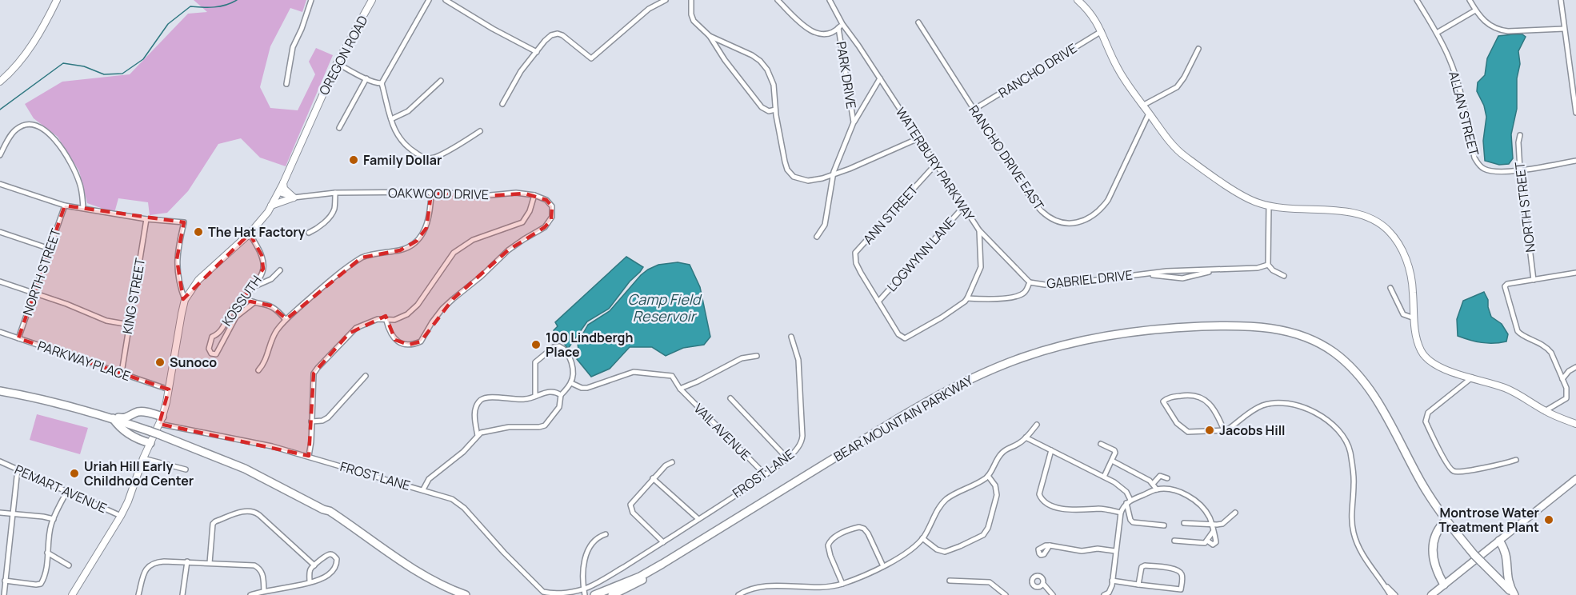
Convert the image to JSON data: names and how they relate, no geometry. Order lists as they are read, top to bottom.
{
  "streets": {
    "highway": ["BEAR MOUNTAIN PARKWAY"],
    "street": [
      "OREGON ROAD",
      "RANCHO DRIVE",
      "PARK DRIVE",
      "ALLAN STREET",
      "RANCHO DRIVE EAST",
      "WATERBURY PARKWAY",
      "OAKWOOD DRIVE",
      "NORTH STREET",
      "ANN STREET",
      "LOGWYNN LANE",
      "GABRIEL DRIVE",
      "KING STREET",
      "KOSSUTH",
      "PARKWAY PLACE",
      "VAIL AVENUE",
      "FROST LANE",
      "PEMART AVENUE"
    ]
  },
  "crossings": [
    ["OREGON ROAD", "OAKWOOD DRIVE"],
    ["OREGON ROAD", "KOSSUTH"],
    ["RANCHO DRIVE", "RANCHO DRIVE EAST"],
    ["PARK DRIVE", "WATERBURY PARKWAY"],
    ["ALLAN STREET", "NORTH STREET"],
    ["WATERBURY PARKWAY", "ANN STREET"],
    ["WATERBURY PARKWAY", "LOGWYNN LANE"],
    ["NORTH STREET", "PARKWAY PLACE"],
    ["ANN STREET", "LOGWYNN LANE"],
    ["KING STREET", "PARKWAY PLACE"],
    ["VAIL AVENUE", "FROST LANE"]
  ],
  "water": ["Camp Field Reservoir"],
  "places": [
    "Family Dollar",
    "The Hat Factory",
    "100 Lindbergh Place",
    "Sunoco",
    "Jacobs Hill",
    "Uriah Hill Early Childhood Center",
    "Montrose Water Treatment Plant"
  ]
}
